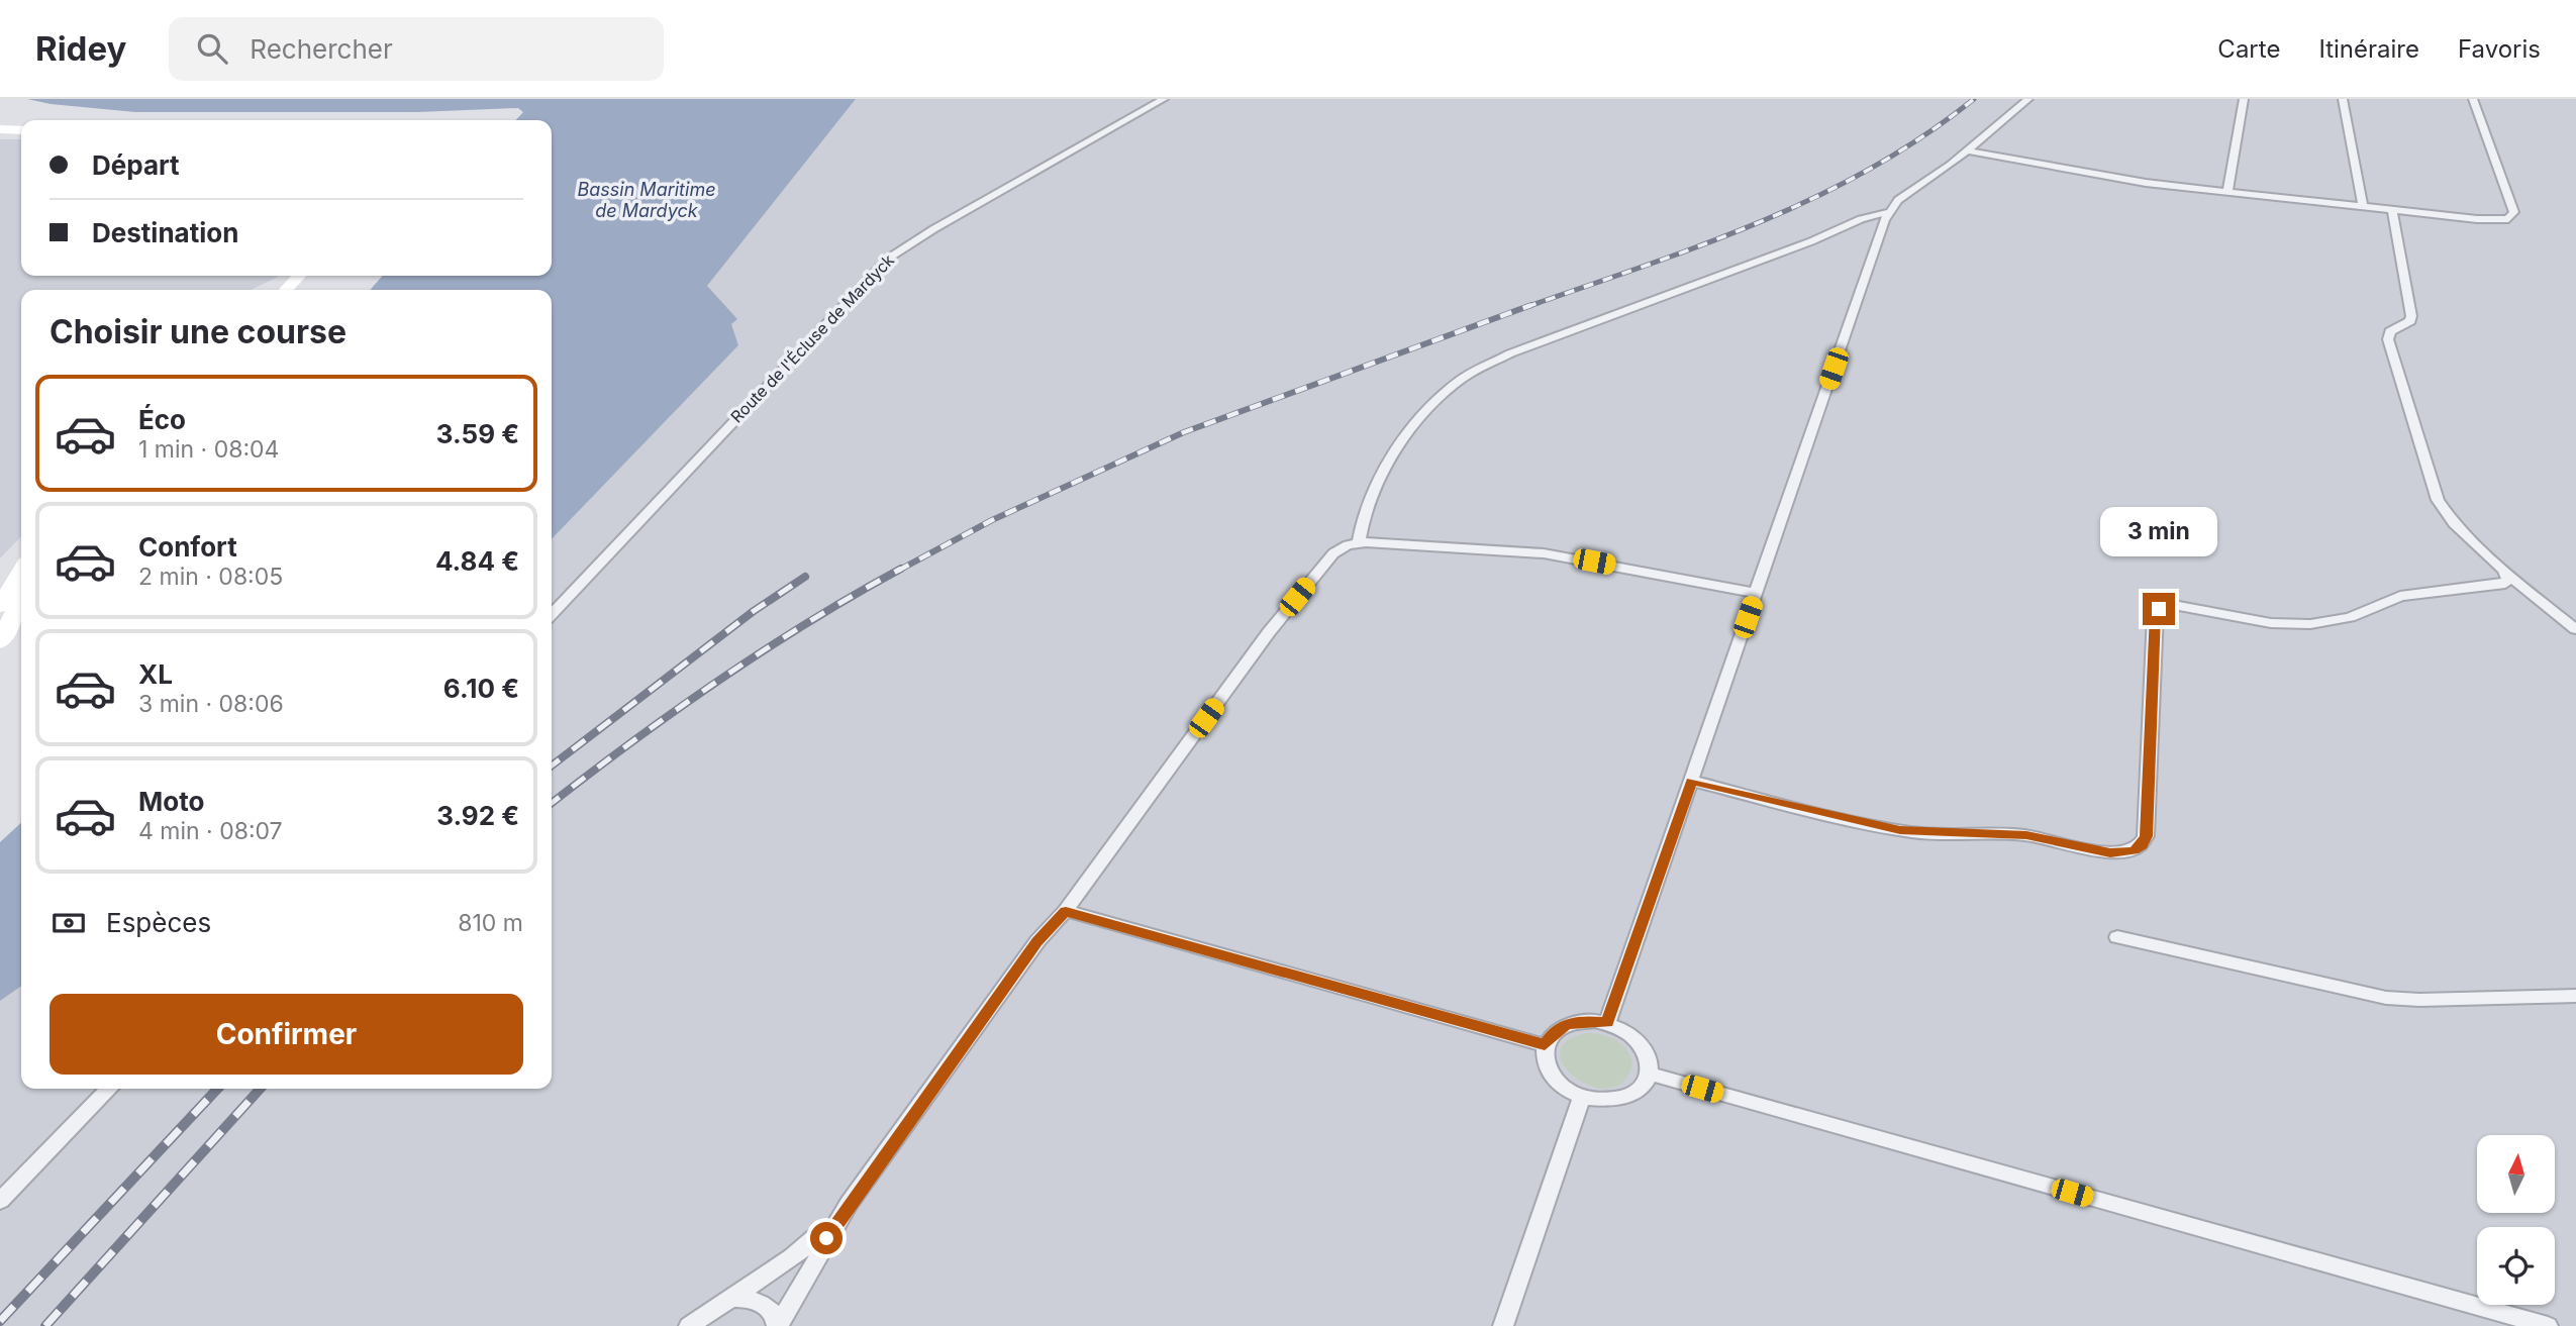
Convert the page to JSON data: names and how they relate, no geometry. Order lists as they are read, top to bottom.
{
  "streets": {
    "street": ["Route de l'Écluse de Mardyck"]
  },
  "water": ["Bassin Maritime de Mardyck"],
  "north": "top",
  "page": {
    "header": "Ridey",
    "search": "Rechercher",
    "nav": ["Carte", "Itinéraire", "Favoris"],
    "banner": ["Départ", "Destination"],
    "heading": "Choisir une course",
    "list": [
      {
        "name": "Éco",
        "note": "1 min · 08:04",
        "value": "3.59 €"
      },
      {
        "name": "Confort",
        "note": "2 min · 08:05",
        "value": "4.84 €"
      },
      {
        "name": "XL",
        "note": "3 min · 08:06",
        "value": "6.10 €"
      },
      {
        "name": "Moto",
        "note": "4 min · 08:07",
        "value": "3.92 €"
      }
    ],
    "bubble": "3 min",
    "pay": ["Espèces", "810 m"],
    "buttons": "Confirmer"
  }
}
